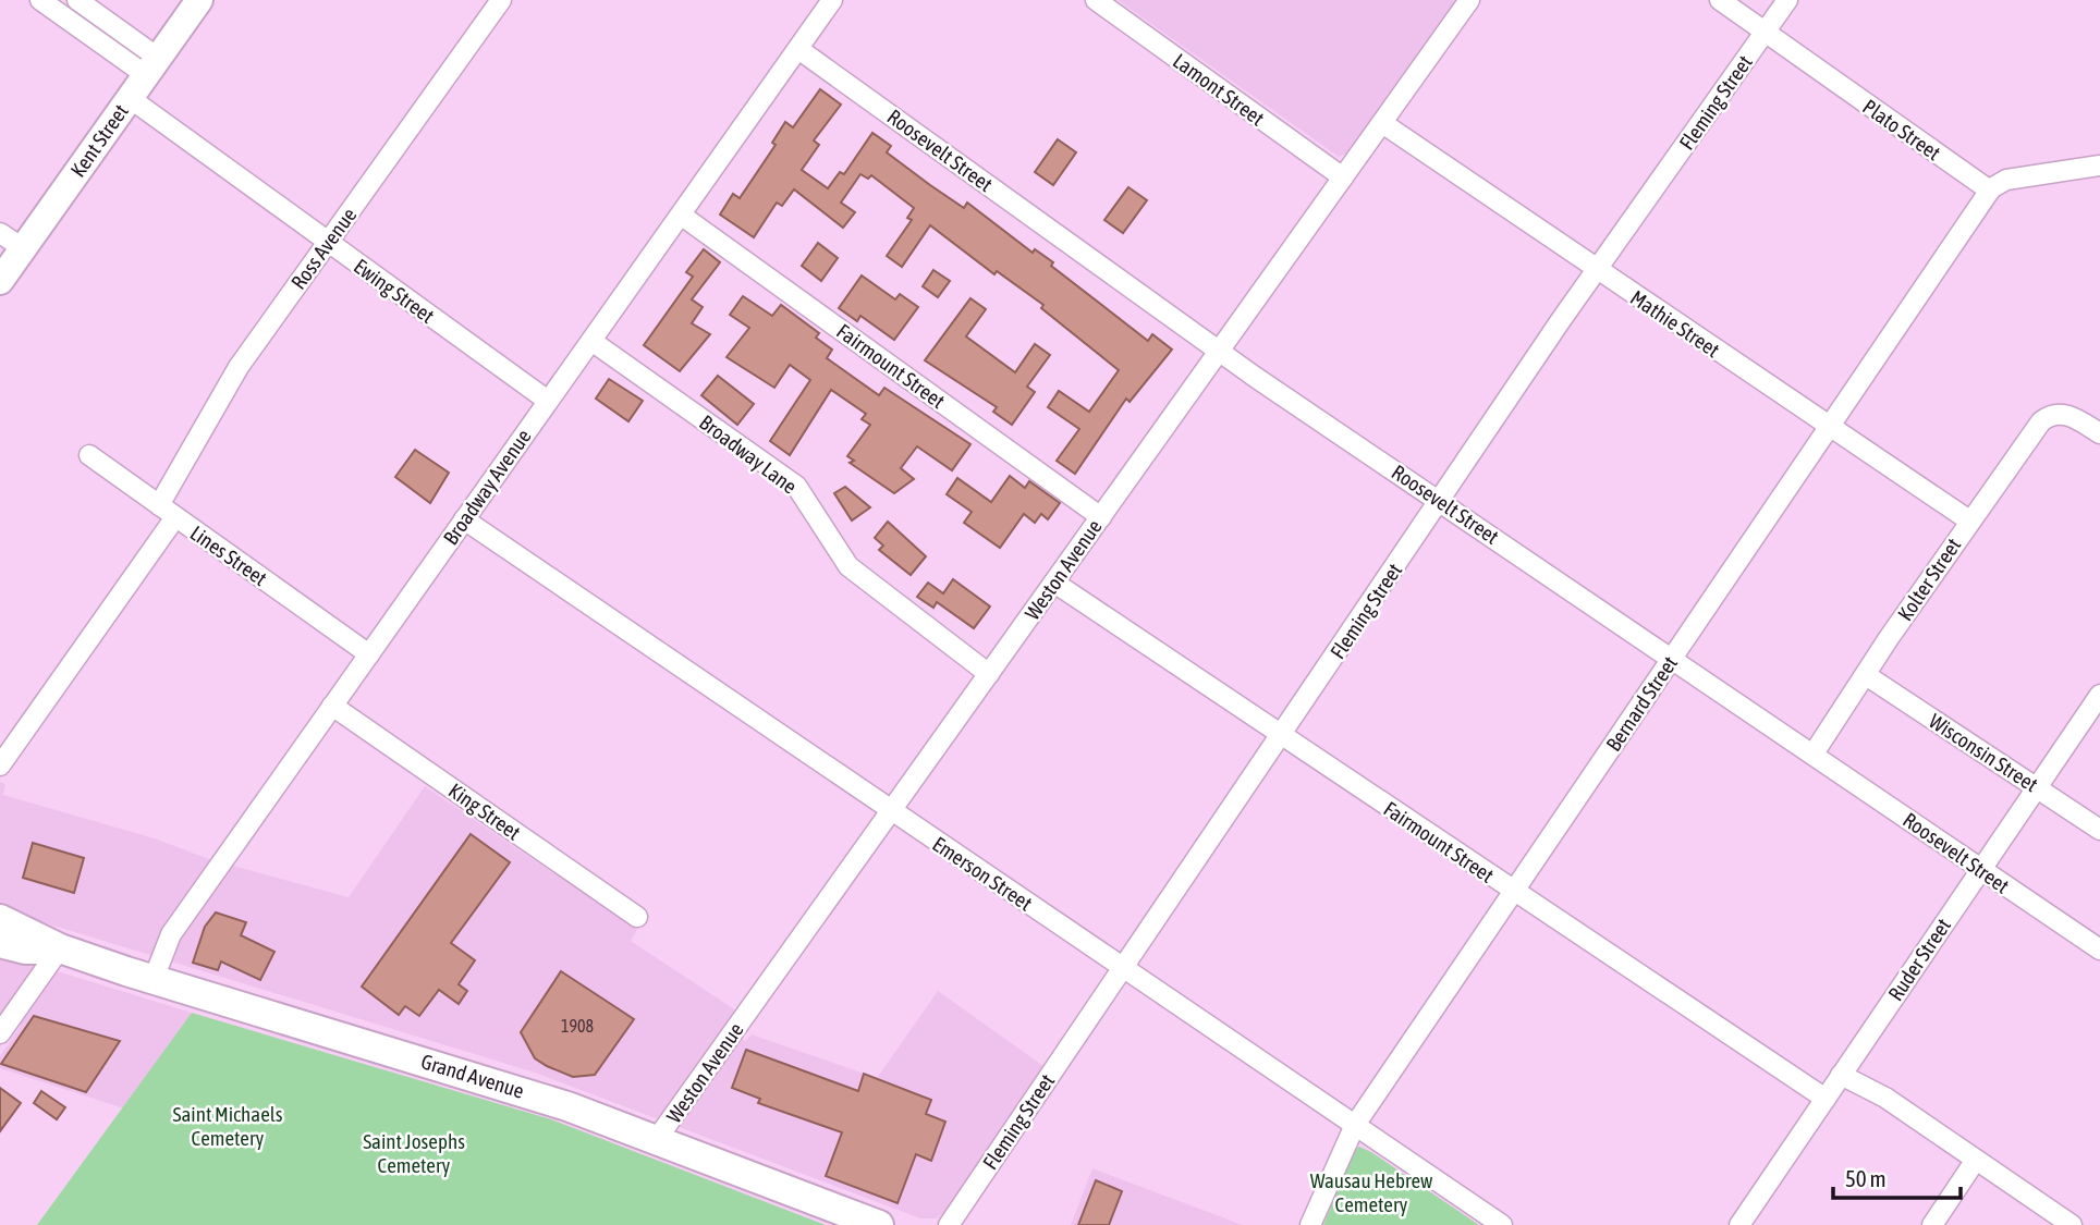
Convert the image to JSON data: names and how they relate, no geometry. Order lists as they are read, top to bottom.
{
  "streets": {
    "main road": ["Grand Avenue"],
    "street": [
      "Lamont Street",
      "Fleming Street",
      "Plato Street",
      "Kent Street",
      "Roosevelt Street",
      "Ross Avenue",
      "Ewing Street",
      "Mathie Street",
      "Fairmount Street",
      "Broadway Lane",
      "Broadway Avenue",
      "Lines Street",
      "Weston Avenue",
      "Kolter Street",
      "Bernard Street",
      "Wisconsin Street",
      "King Street",
      "Emerson Street",
      "Ruder Street"
    ]
  },
  "crossings": [
    ["Lamont Street", "Weston Avenue"],
    ["Fleming Street", "Plato Street"],
    ["Fleming Street", "Roosevelt Street"],
    ["Fleming Street", "Mathie Street"],
    ["Fleming Street", "Fairmount Street"],
    ["Fleming Street", "Emerson Street"],
    ["Plato Street", "Bernard Street"],
    ["Kent Street", "Ewing Street"],
    ["Roosevelt Street", "Broadway Avenue"],
    ["Roosevelt Street", "Weston Avenue"],
    ["Roosevelt Street", "Kolter Street"],
    ["Roosevelt Street", "Bernard Street"],
    ["Roosevelt Street", "Ruder Street"],
    ["Ross Avenue", "Ewing Street"],
    ["Ross Avenue", "Lines Street"],
    ["Ewing Street", "Broadway Avenue"],
    ["Mathie Street", "Weston Avenue"],
    ["Mathie Street", "Kolter Street"],
    ["Mathie Street", "Bernard Street"],
    ["Fairmount Street", "Broadway Avenue"],
    ["Fairmount Street", "Weston Avenue"],
    ["Fairmount Street", "Bernard Street"],
    ["Fairmount Street", "Ruder Street"],
    ["Broadway Lane", "Broadway Avenue"],
    ["Broadway Lane", "Weston Avenue"],
    ["Broadway Avenue", "Lines Street"],
    ["Broadway Avenue", "King Street"],
    ["Broadway Avenue", "Emerson Street"],
    ["Broadway Avenue", "Grand Avenue"],
    ["Weston Avenue", "Emerson Street"],
    ["Weston Avenue", "Grand Avenue"],
    ["Kolter Street", "Wisconsin Street"],
    ["Bernard Street", "Emerson Street"],
    ["Wisconsin Street", "Ruder Street"]
  ],
  "parks": ["Saint Michaels Cemetery", "Saint Josephs Cemetery", "Wausau Hebrew Cemetery"],
  "house_numbers": ["1908"],
  "scale_bar": "50 m"
}
